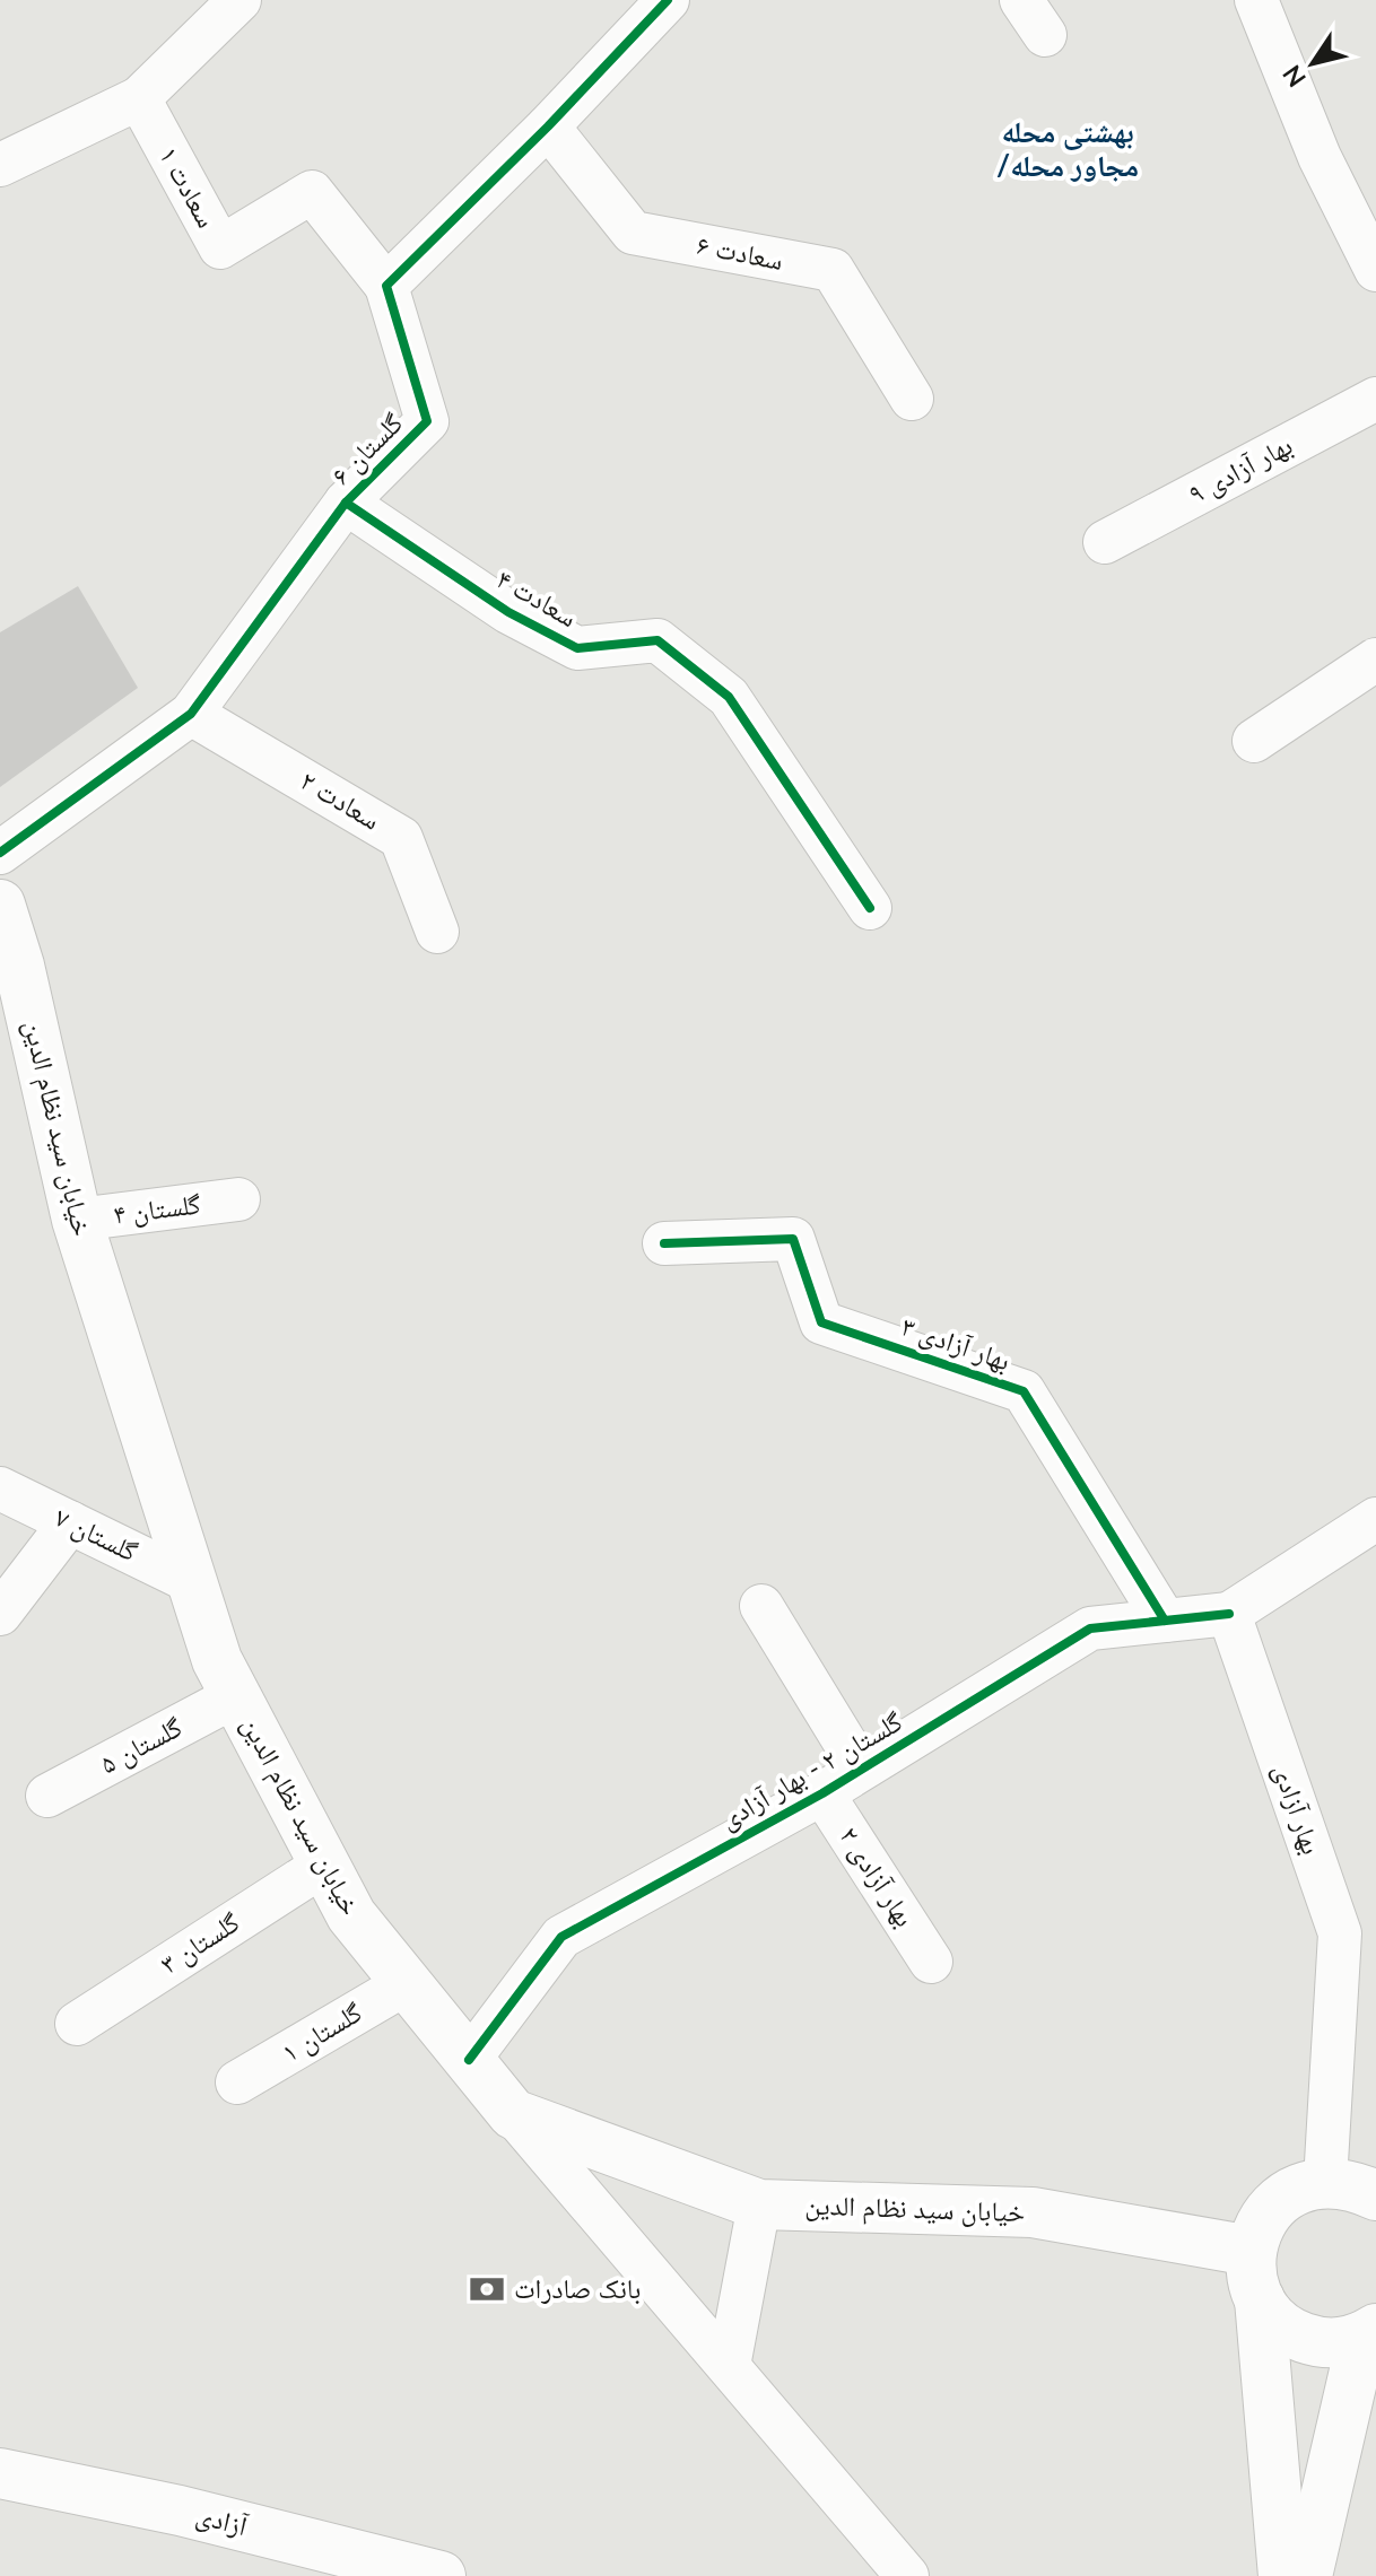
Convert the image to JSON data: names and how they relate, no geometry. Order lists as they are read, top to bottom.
{
  "streets": {
    "main road": ["خیابان سید نظام الدین", "آزادی"],
    "street": [
      "سعادت ۱",
      "سعادت ۶",
      "گلستان ۶",
      "بهار آزادی ۹",
      "سعادت ۴",
      "سعادت ۲",
      "گلستان ۴",
      "بهار آزادی ۳",
      "گلستان ۷",
      "گلستان ۵",
      "گلستان ۲ - بهار آزادی",
      "بهار آزادی",
      "بهار آزادی ۲",
      "گلستان ۳",
      "گلستان ۱"
    ]
  },
  "crossings": [
    ["سعادت ۱", "گلستان ۶"],
    ["گلستان ۶", "سعادت ۴"],
    ["گلستان ۶", "سعادت ۲"],
    ["خیابان سید نظام الدین", "گلستان ۴"],
    ["خیابان سید نظام الدین", "گلستان ۷"],
    ["خیابان سید نظام الدین", "گلستان ۵"],
    ["خیابان سید نظام الدین", "گلستان ۲ - بهار آزادی"],
    ["خیابان سید نظام الدین", "گلستان ۳"],
    ["خیابان سید نظام الدین", "گلستان ۱"],
    ["بهار آزادی ۳", "گلستان ۲ - بهار آزادی"],
    ["گلستان ۲ - بهار آزادی", "بهار آزادی"],
    ["گلستان ۲ - بهار آزادی", "بهار آزادی ۲"]
  ],
  "districts": ["بهشتی محله /مجاور محله"],
  "places": {
    "bank": ["بانک صادرات"]
  },
  "north": "bottom left"
}
